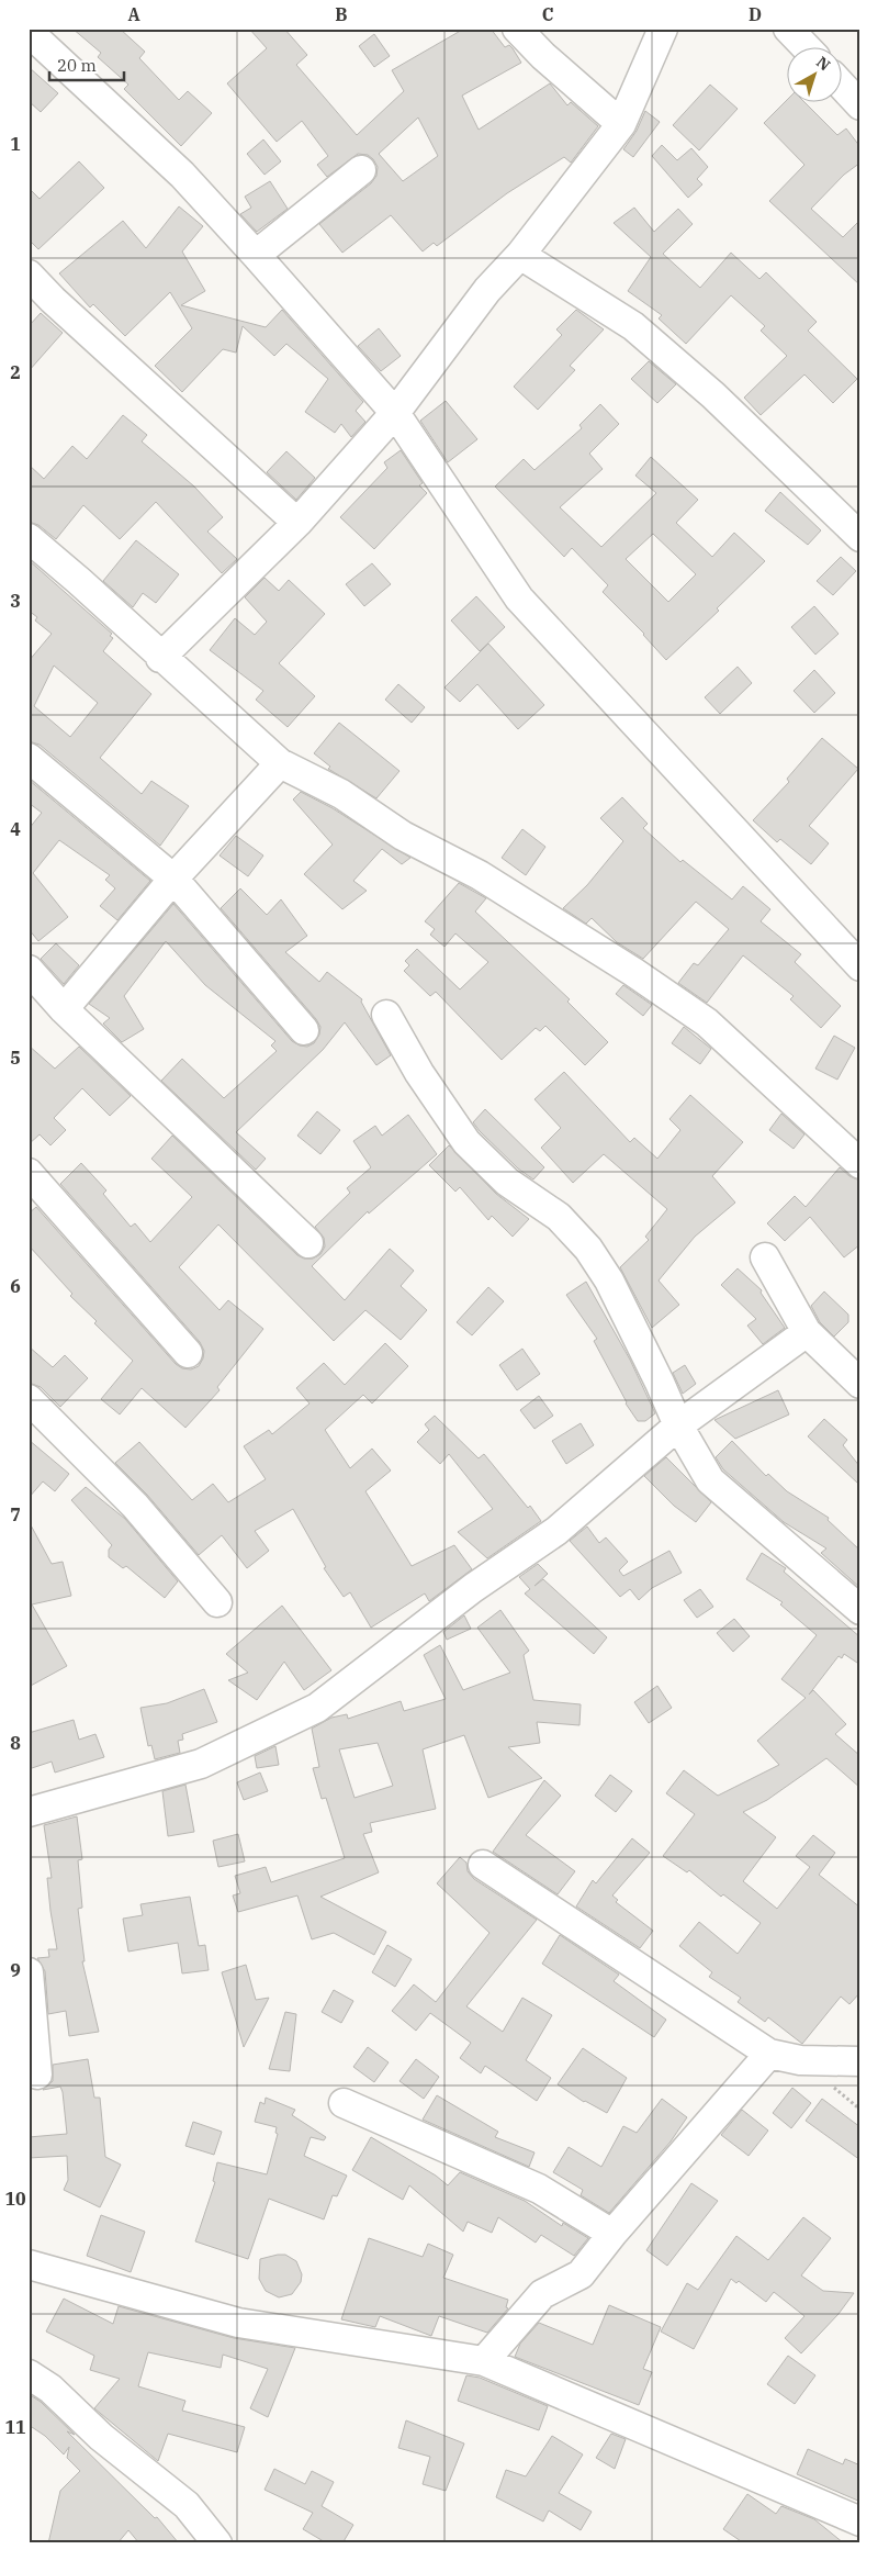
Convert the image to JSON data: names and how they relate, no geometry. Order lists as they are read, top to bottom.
{
  "scale_bar": "20 m",
  "north": "top right",
  "grid": {
    "columns": [
      "A",
      "B",
      "C",
      "D"
    ],
    "rows": [
      "1",
      "2",
      "3",
      "4",
      "5",
      "6",
      "7",
      "8",
      "9",
      "10",
      "11"
    ]
  }
}
